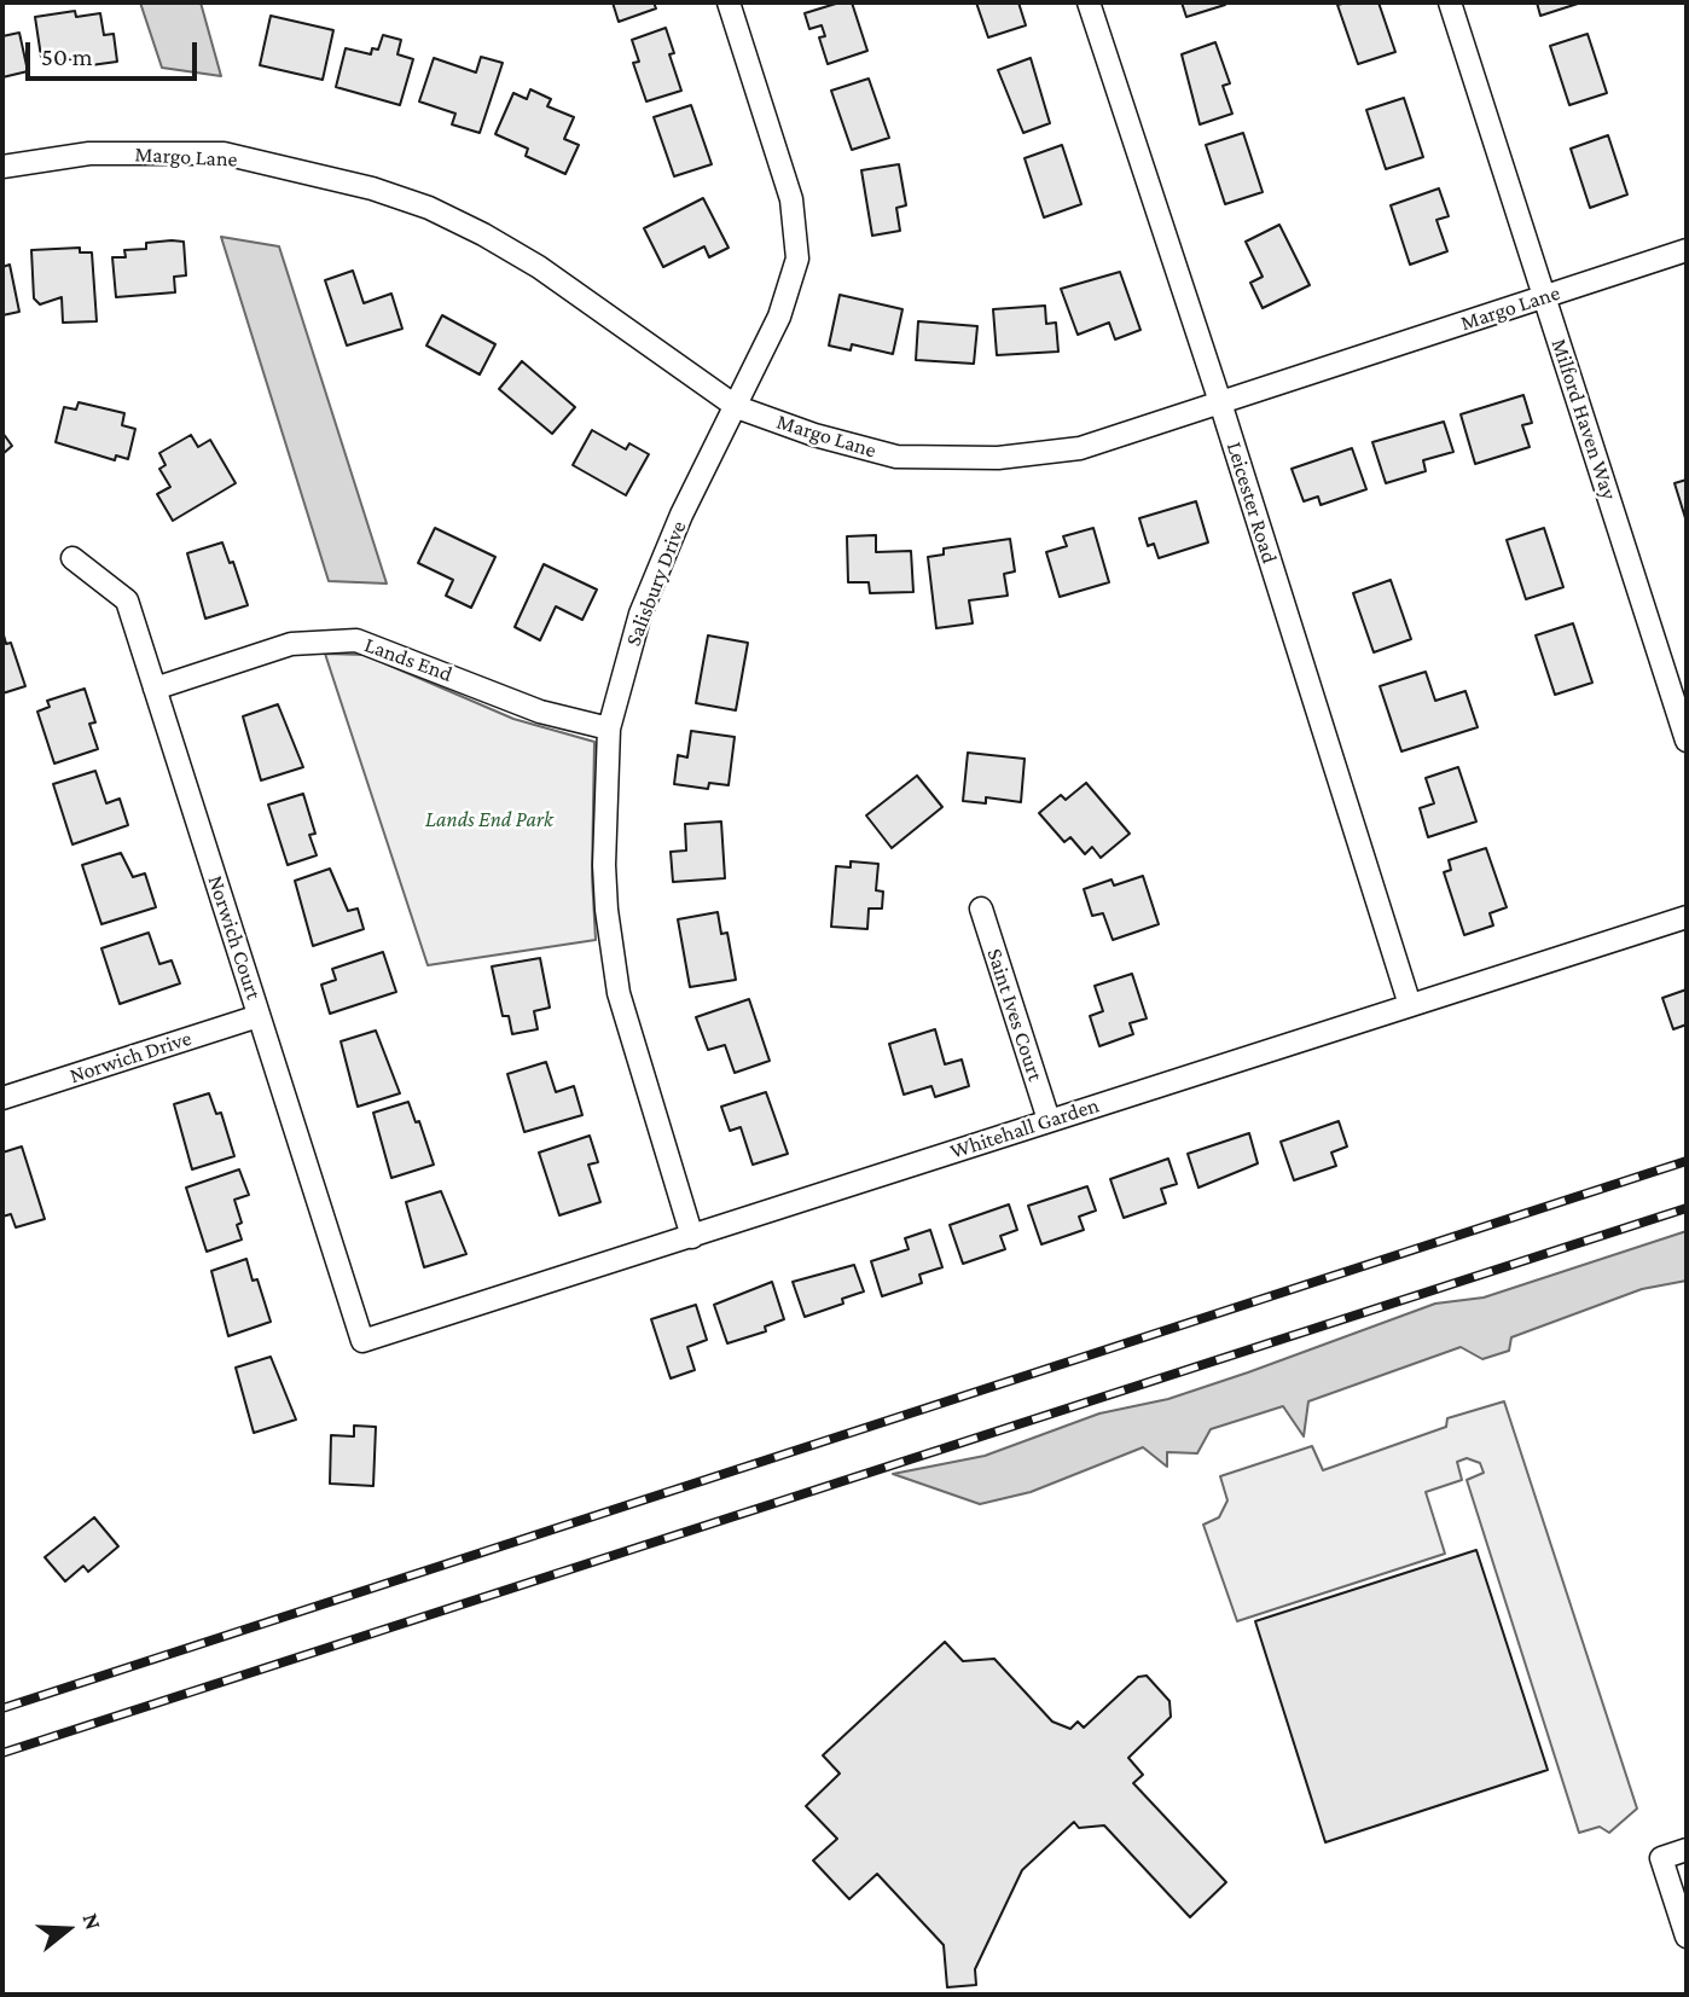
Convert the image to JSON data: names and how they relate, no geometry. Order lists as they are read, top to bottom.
{
  "streets": {
    "street": [
      "Margo Lane",
      "Milford Haven Way",
      "Leicester Road",
      "Salisbury Drive",
      "Lands End",
      "Norwich Court",
      "Saint Ives Court",
      "Norwich Drive",
      "Whitehall Garden"
    ]
  },
  "crossings": [
    ["Margo Lane", "Milford Haven Way"],
    ["Margo Lane", "Leicester Road"],
    ["Margo Lane", "Salisbury Drive"],
    ["Leicester Road", "Whitehall Garden"],
    ["Salisbury Drive", "Lands End"],
    ["Salisbury Drive", "Whitehall Garden"],
    ["Lands End", "Norwich Court"],
    ["Norwich Court", "Norwich Drive"],
    ["Norwich Court", "Whitehall Garden"],
    ["Saint Ives Court", "Whitehall Garden"]
  ],
  "parks": ["Lands End Park"],
  "scale_bar": "50 m",
  "north": "right"
}
